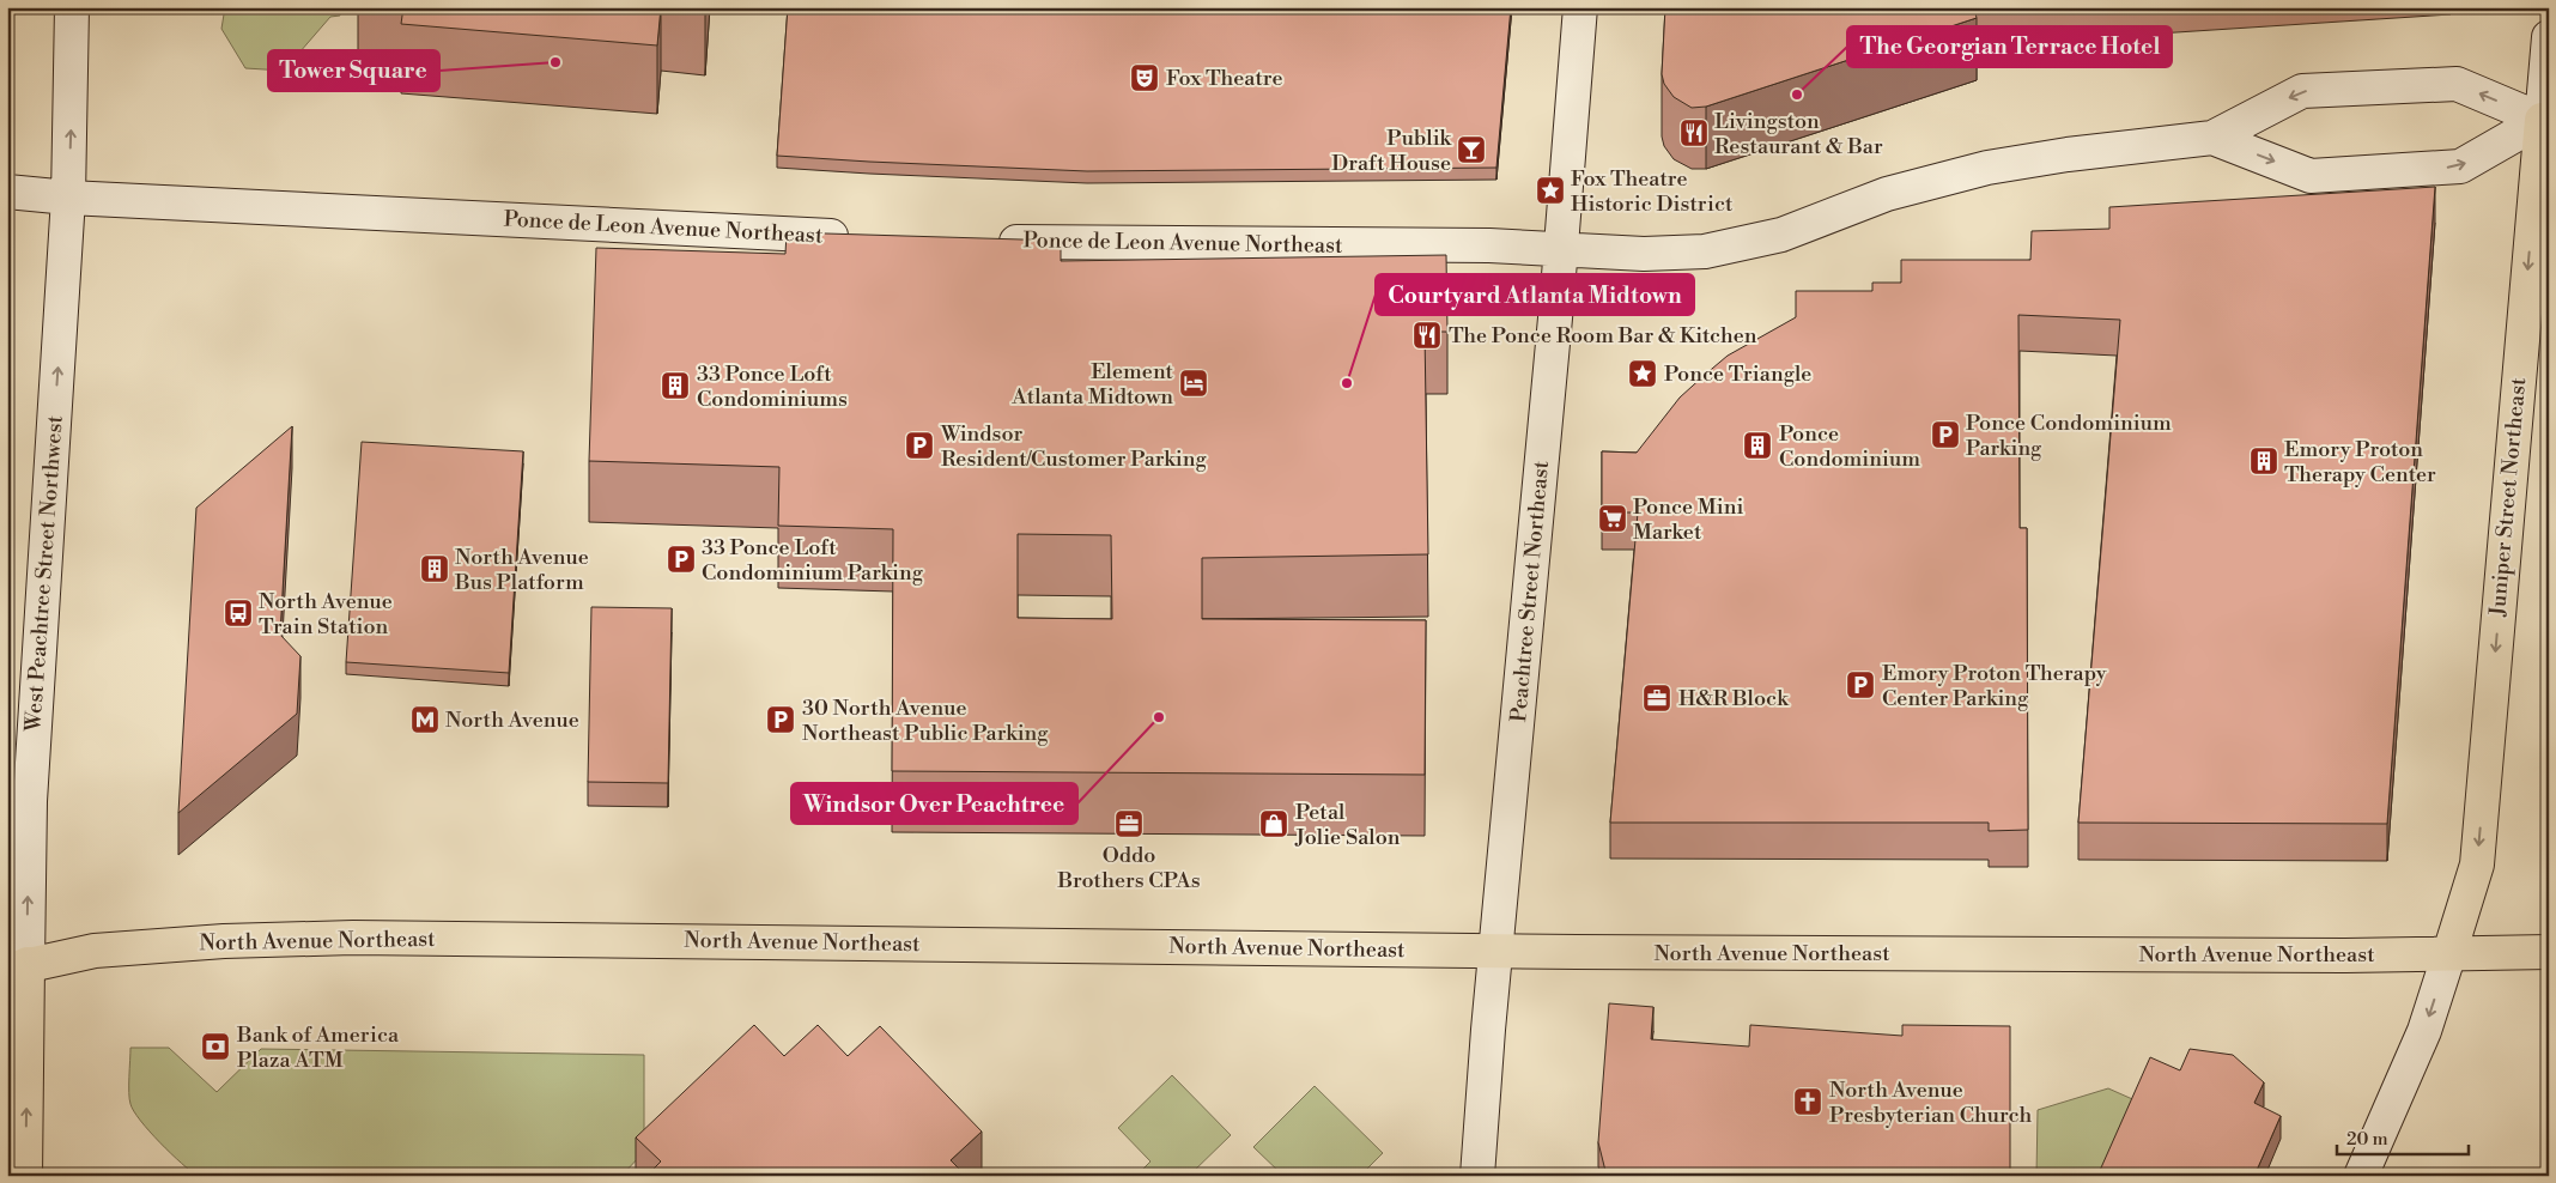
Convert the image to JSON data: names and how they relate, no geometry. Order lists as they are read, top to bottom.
{
  "streets": {
    "main road": [
      "Ponce de Leon Avenue Northeast",
      "Juniper Street Northeast",
      "West Peachtree Street Northwest",
      "Peachtree Street Northeast",
      "North Avenue Northeast"
    ]
  },
  "crossings": [
    ["Ponce de Leon Avenue Northeast", "Juniper Street Northeast"],
    ["Ponce de Leon Avenue Northeast", "West Peachtree Street Northwest"],
    ["Ponce de Leon Avenue Northeast", "Peachtree Street Northeast"],
    ["Juniper Street Northeast", "North Avenue Northeast"],
    ["West Peachtree Street Northwest", "North Avenue Northeast"],
    ["Peachtree Street Northeast", "North Avenue Northeast"]
  ],
  "one_way": ["Juniper Street Northeast", "West Peachtree Street Northwest"],
  "places": {
    "other": [
      "Tower Square",
      "The Georgian Terrace Hotel",
      "Courtyard Atlanta Midtown",
      "Windsor Over Peachtree"
    ],
    "theatre": ["Fox Theatre"],
    "restaurant": ["Livingston Restaurant & Bar", "The Ponce Room Bar & Kitchen"],
    "bar": ["Publik Draft House"],
    "place": ["Fox Theatre Historic District", "Ponce Triangle"],
    "hotel": ["Element Atlanta Midtown"],
    "building": [
      "33 Ponce Loft Condominiums",
      "Ponce Condominium",
      "Emory Proton Therapy Center",
      "North Avenue Bus Platform"
    ],
    "parking": [
      "Ponce Condominium Parking",
      "Windsor Resident/Customer Parking",
      "33 Ponce Loft Condominium Parking",
      "Emory Proton Therapy Center Parking",
      "30 North Avenue Northeast Public Parking"
    ],
    "supermarket": ["Ponce Mini Market"],
    "bus stop": ["North Avenue Train Station"],
    "office": ["H&R Block", "Oddo Brothers CPAs"],
    "metro station": ["North Avenue"],
    "shop": ["Petal Jolie Salon"],
    "bank": ["Bank of America Plaza ATM"],
    "church": ["North Avenue Presbyterian Church"]
  },
  "scale_bar": "20 m"
}
